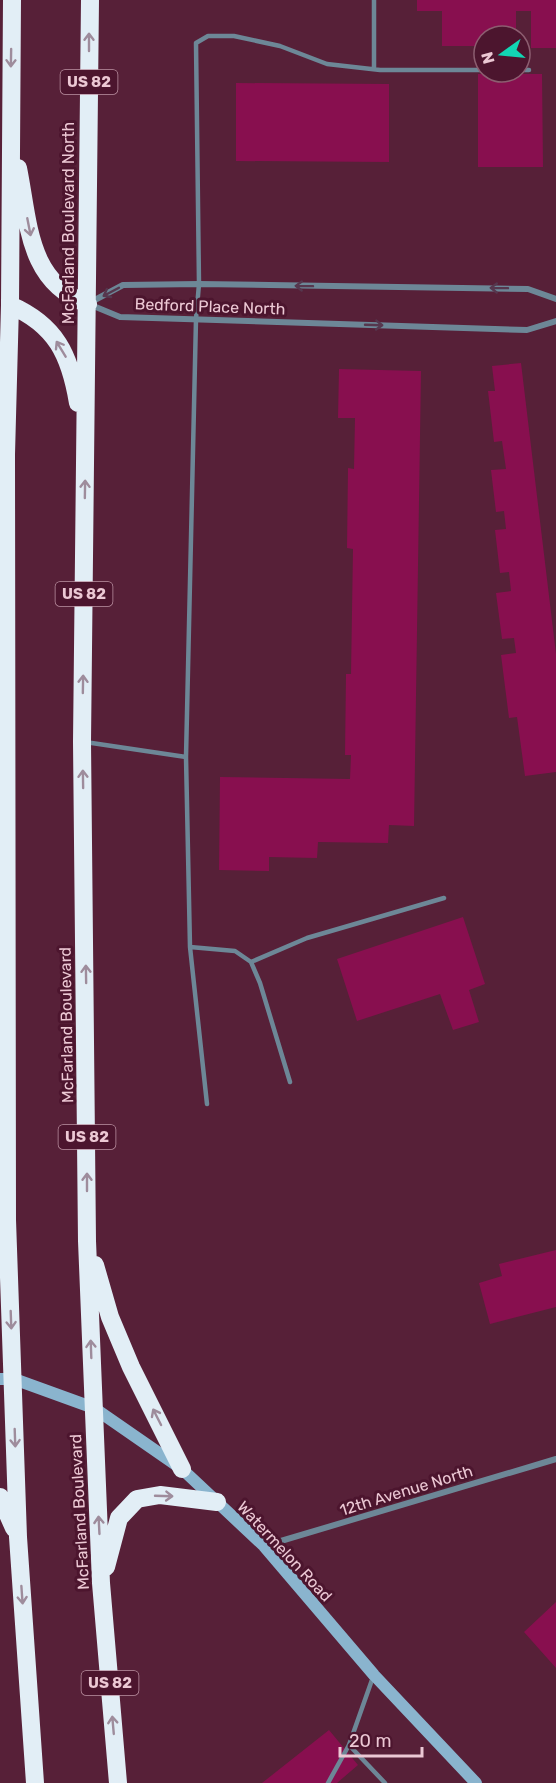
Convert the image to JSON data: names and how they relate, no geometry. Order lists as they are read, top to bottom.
{
  "streets": {
    "highway": ["US 82", "McFarland Boulevard North", "McFarland Boulevard"],
    "main road": ["Watermelon Road"],
    "street": ["Bedford Place North", "12th Avenue North"]
  },
  "crossings": [
    ["McFarland Boulevard North", "Bedford Place North"],
    ["McFarland Boulevard North", "McFarland Boulevard"],
    ["McFarland Boulevard", "Watermelon Road"],
    ["12th Avenue North", "Watermelon Road"]
  ],
  "scale_bar": "20 m",
  "north": "left"
}
